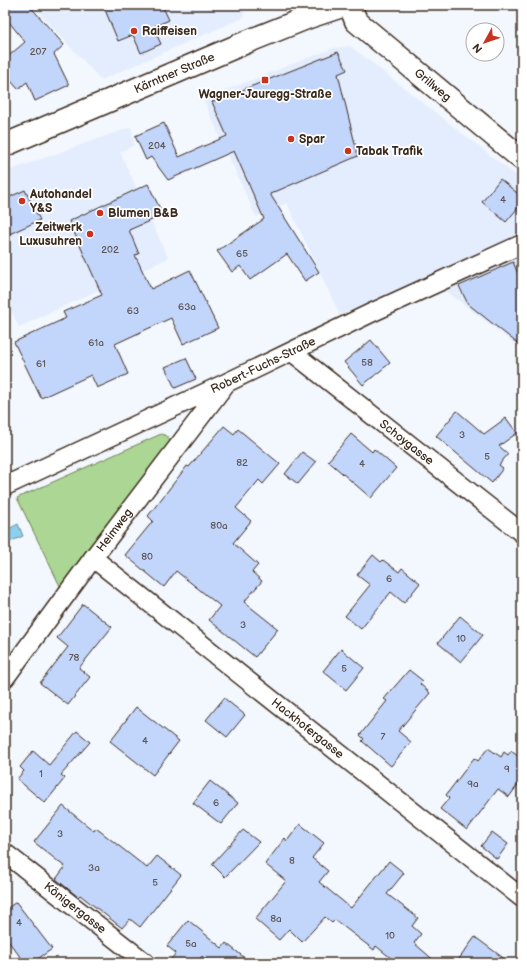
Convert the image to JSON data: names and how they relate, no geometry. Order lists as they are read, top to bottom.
{
  "streets": {
    "main road": ["Kärntner Straße", "Grillweg"],
    "street": [
      "Robert-Fuchs-Straße",
      "Schoygasse",
      "Heimweg",
      "Hackhofergasse",
      "Königergasse"
    ]
  },
  "crossings": [
    ["Robert-Fuchs-Straße", "Schoygasse"],
    ["Robert-Fuchs-Straße", "Heimweg"],
    ["Heimweg", "Hackhofergasse"]
  ],
  "places": {
    "other": [
      "Raiffeisen",
      "Spar",
      "Tabak Trafik",
      "Autohandel Y&S",
      "Blumen B&B",
      "Zeitwerk Luxusuhren"
    ],
    "transit": ["Wagner-Jauregg-Straße"]
  },
  "house_numbers": [
    "207",
    "204",
    "4",
    "202",
    "65",
    "63a",
    "63",
    "61a",
    "58",
    "61",
    "3",
    "5",
    "82",
    "4",
    "80a",
    "80",
    "6",
    "3",
    "10",
    "78",
    "5",
    "7",
    "4",
    "9",
    "1",
    "9a",
    "6",
    "3",
    "8",
    "3a",
    "5",
    "8a",
    "4",
    "10",
    "5a"
  ],
  "north": "bottom left"
}
